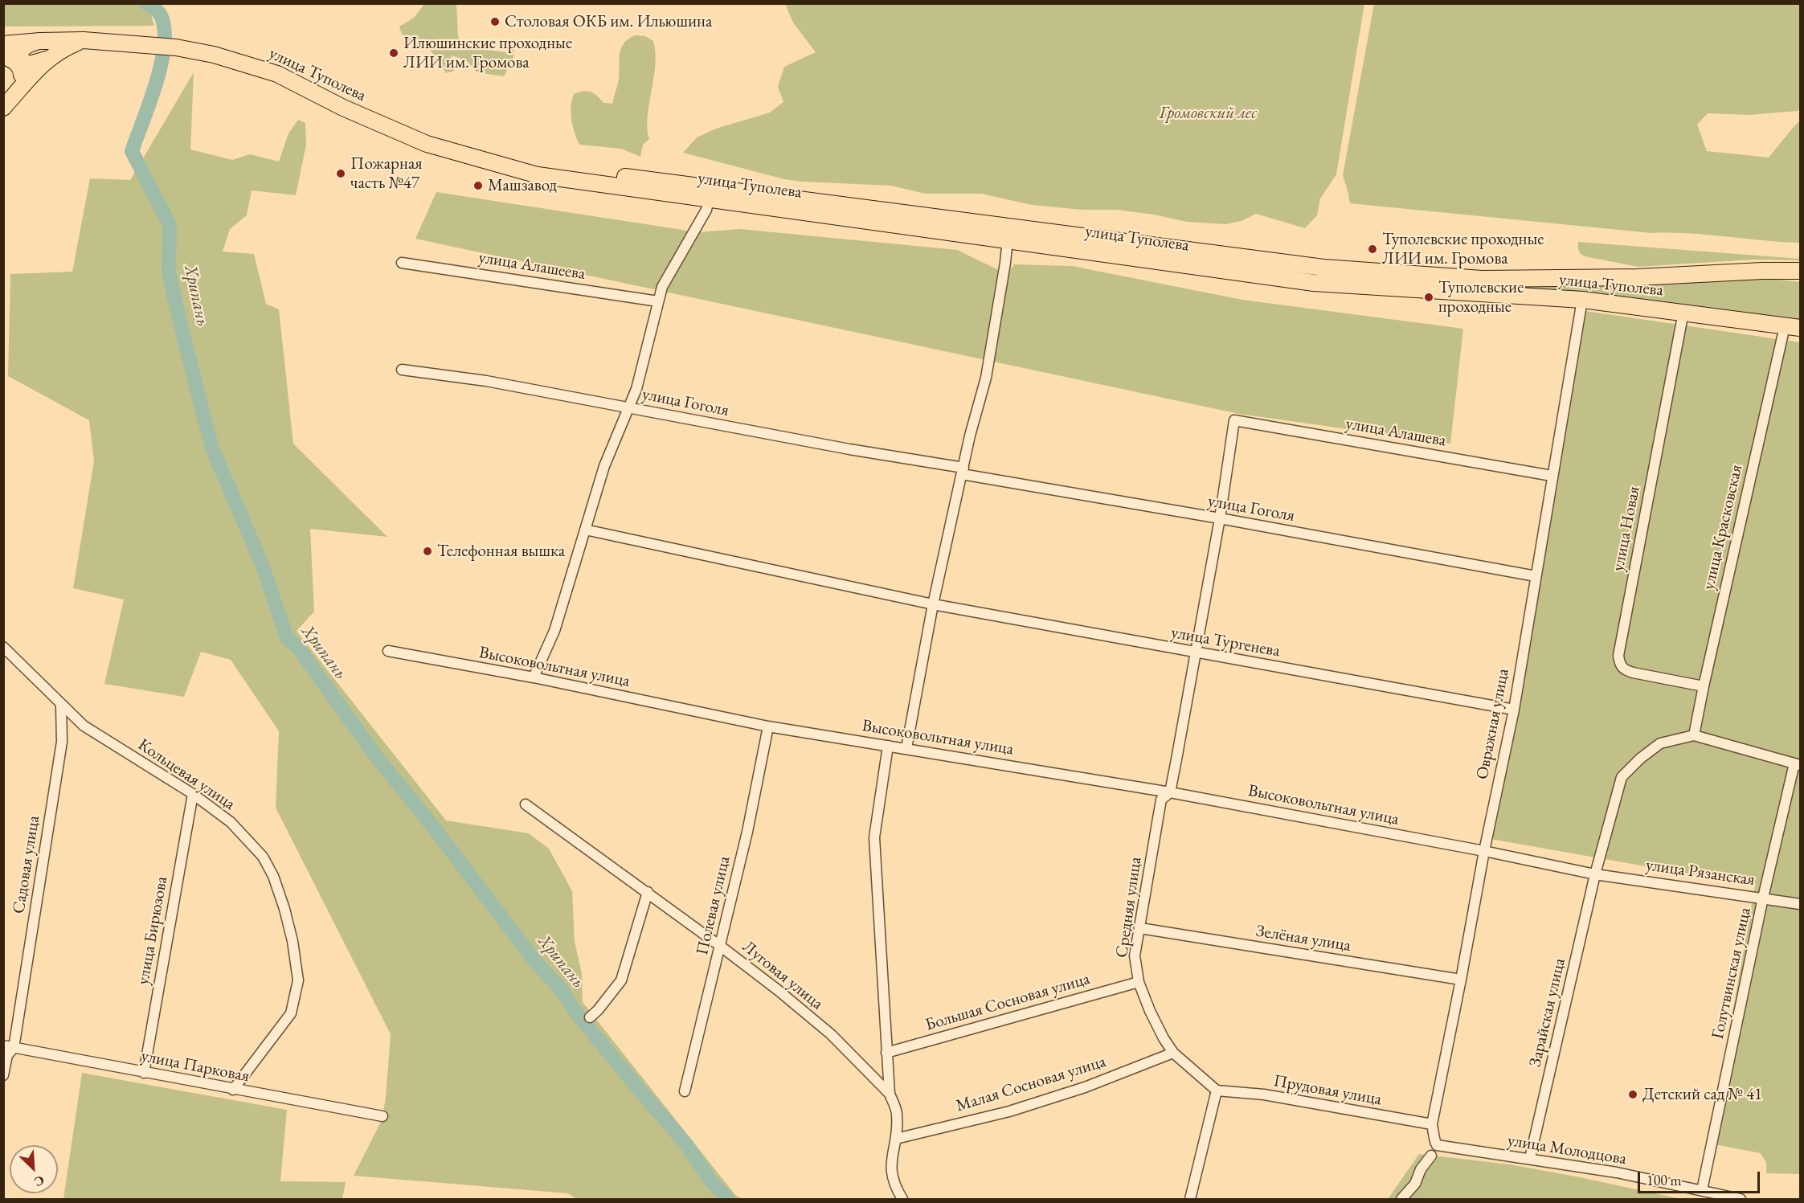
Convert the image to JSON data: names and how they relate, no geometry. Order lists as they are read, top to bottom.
{
  "streets": {
    "main road": ["улица Туполева"],
    "street": [
      "улица Алашеева",
      "улица Гоголя",
      "улица Алашева",
      "улица Красковская",
      "улица Новая",
      "улица Тургенева",
      "Высоковольтная улица",
      "Овражная улица",
      "Кольцевая улица",
      "Садовая улица",
      "улица Рязанская",
      "Полевая улица",
      "Средняя улица",
      "улица Бирюзова",
      "Зелёная улица",
      "Голутвинская улица",
      "Луговая улица",
      "Большая Сосновая улица",
      "Зарайская улица",
      "улица Парковая",
      "Малая Сосновая улица",
      "Прудовая улица",
      "улица Молодцова"
    ]
  },
  "crossings": [
    ["улица Туполева", "улица Красковская"],
    ["улица Туполева", "улица Новая"],
    ["улица Туполева", "Овражная улица"],
    ["улица Гоголя", "Овражная улица"],
    ["улица Гоголя", "Средняя улица"],
    ["улица Алашева", "Овражная улица"],
    ["улица Алашева", "Средняя улица"],
    ["улица Красковская", "улица Новая"],
    ["улица Красковская", "Зарайская улица"],
    ["улица Тургенева", "Овражная улица"],
    ["улица Тургенева", "Средняя улица"],
    ["Высоковольтная улица", "Овражная улица"],
    ["Высоковольтная улица", "улица Рязанская"],
    ["Высоковольтная улица", "Полевая улица"],
    ["Высоковольтная улица", "Средняя улица"],
    ["Высоковольтная улица", "Зарайская улица"],
    ["Овражная улица", "Зелёная улица"],
    ["Овражная улица", "Прудовая улица"],
    ["Овражная улица", "улица Молодцова"],
    ["Кольцевая улица", "Садовая улица"],
    ["Кольцевая улица", "улица Бирюзова"],
    ["Кольцевая улица", "улица Парковая"],
    ["Садовая улица", "улица Парковая"],
    ["улица Рязанская", "Голутвинская улица"],
    ["улица Рязанская", "Зарайская улица"],
    ["Полевая улица", "Луговая улица"],
    ["Средняя улица", "Зелёная улица"],
    ["Средняя улица", "Большая Сосновая улица"],
    ["Средняя улица", "Малая Сосновая улица"],
    ["Средняя улица", "Прудовая улица"],
    ["улица Бирюзова", "улица Парковая"],
    ["Голутвинская улица", "улица Молодцова"],
    ["Зарайская улица", "улица Молодцова"]
  ],
  "water": ["Хрипань"],
  "parks": ["Громовский лес"],
  "places": [
    "Столовая ОКБ им. Ильюшина",
    "Илюшинские проходные ЛИИ им. Громова",
    "Пожарная часть №47",
    "Машзавод",
    "Туполевские проходные ЛИИ им. Громова",
    "Туполевские проходные",
    "Телефонная вышка",
    "Детский сад № 41"
  ],
  "scale_bar": "100 m",
  "north": "bottom right"
}
